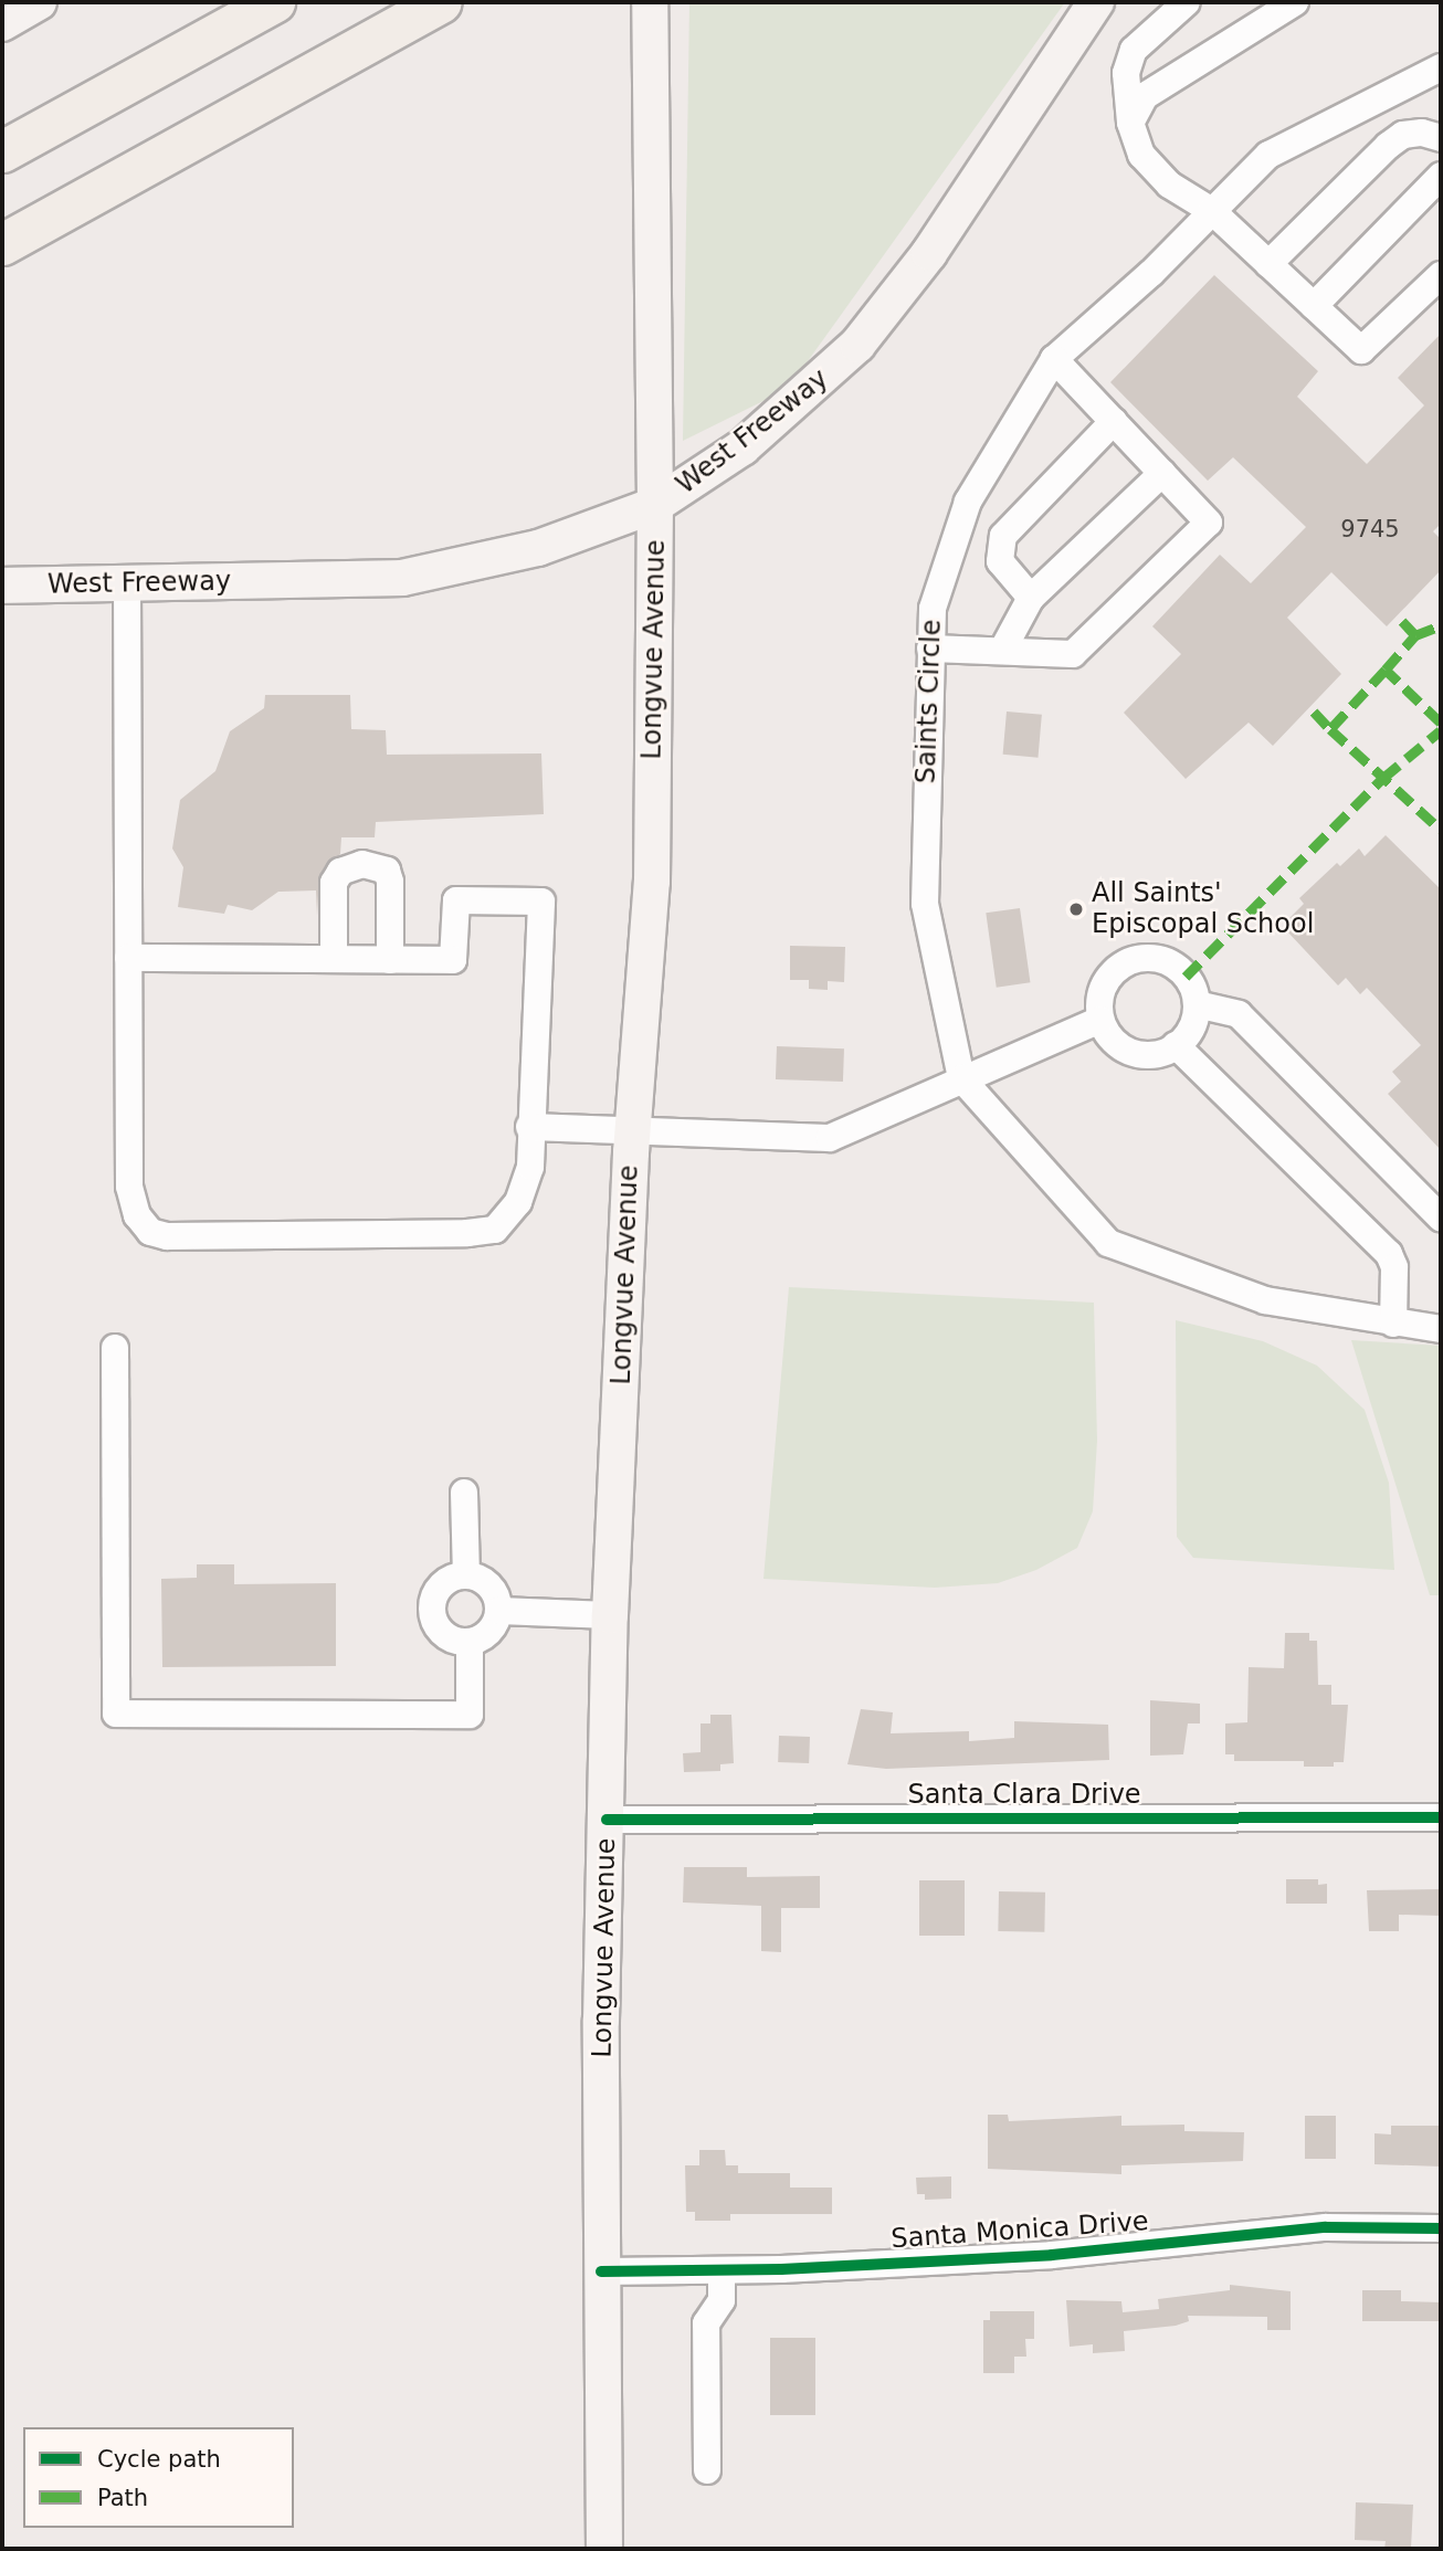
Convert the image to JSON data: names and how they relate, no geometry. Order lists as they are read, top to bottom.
{
  "streets": {
    "main road": ["West Freeway", "Longvue Avenue"],
    "street": ["Saints Circle", "Santa Clara Drive", "Santa Monica Drive"]
  },
  "crossings": [
    ["West Freeway", "Longvue Avenue"],
    ["Longvue Avenue", "Santa Clara Drive"],
    ["Longvue Avenue", "Santa Monica Drive"]
  ],
  "places": ["All Saints' Episcopal School"],
  "house_numbers": ["9745"],
  "legend": ["Cycle path", "Path"]
}
